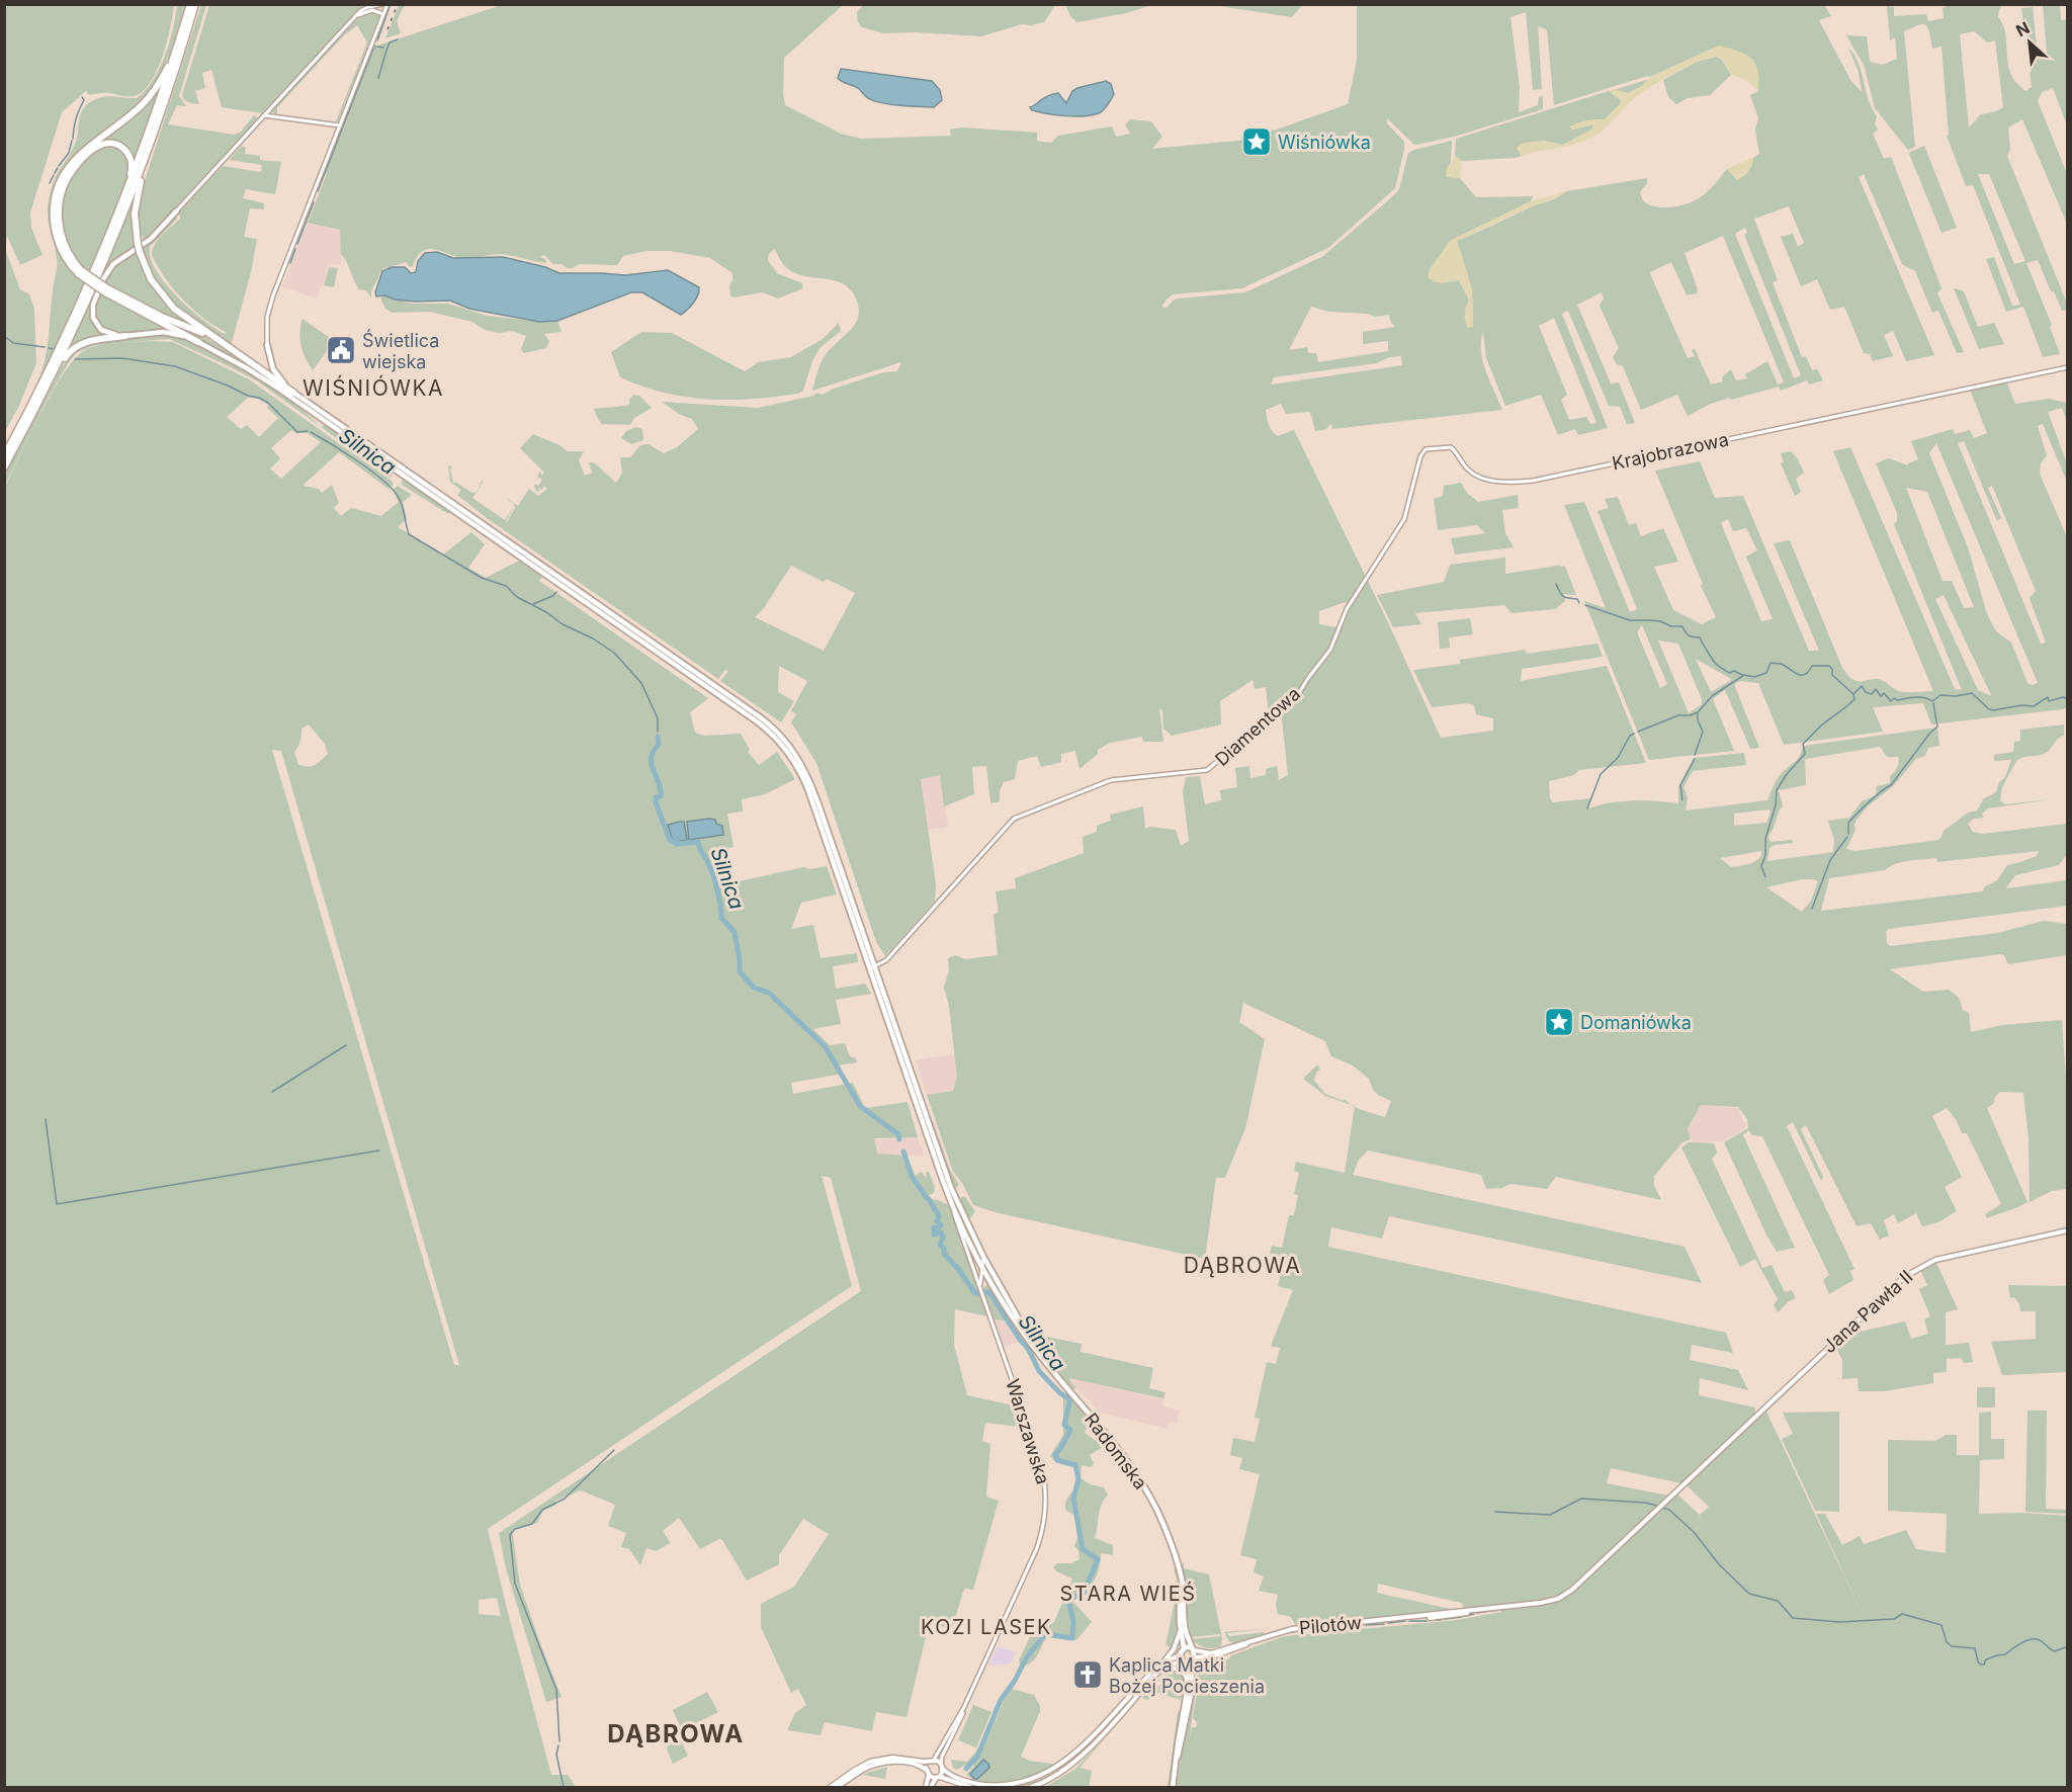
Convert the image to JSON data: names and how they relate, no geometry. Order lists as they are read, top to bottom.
{
  "streets": {
    "main road": ["Jana Pawła II", "Radomska", "Pilotów"],
    "street": ["Krajobrazowa", "Diamentowa", "Warszawska"]
  },
  "crossings": [
    ["Krajobrazowa", "Diamentowa"],
    ["Jana Pawła II", "Pilotów"],
    ["Radomska", "Pilotów"]
  ],
  "districts": [
    "WIŚNIÓWKA",
    "DĄBROWA",
    "STARA WIEŚ",
    "KOZI LASEK",
    "DĄBROWA"
  ],
  "water": ["Silnica"],
  "places": {
    "place": ["Wiśniówka", "Domaniówka"],
    "public building": ["Świetlica wiejska"],
    "church": ["Kaplica Matki Bożej Pocieszenia"]
  },
  "north": "top left"
}
